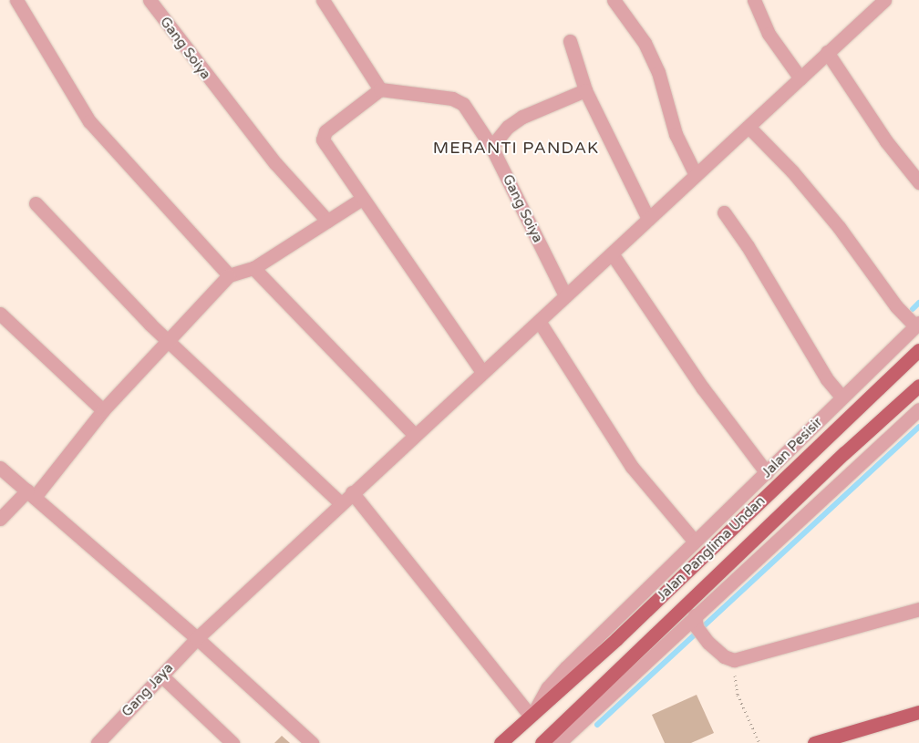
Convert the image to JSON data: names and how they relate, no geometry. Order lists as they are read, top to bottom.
{
  "streets": {
    "main road": ["Jalan Panglima Undan"],
    "street": ["Gang Soiya", "Jalan Pesisir", "Gang Jaya"]
  },
  "crossings": [
    ["Gang Soiya", "Gang Jaya"],
    ["Jalan Pesisir", "Jalan Panglima Undan"]
  ],
  "districts": ["MERANTI PANDAK"]
}
